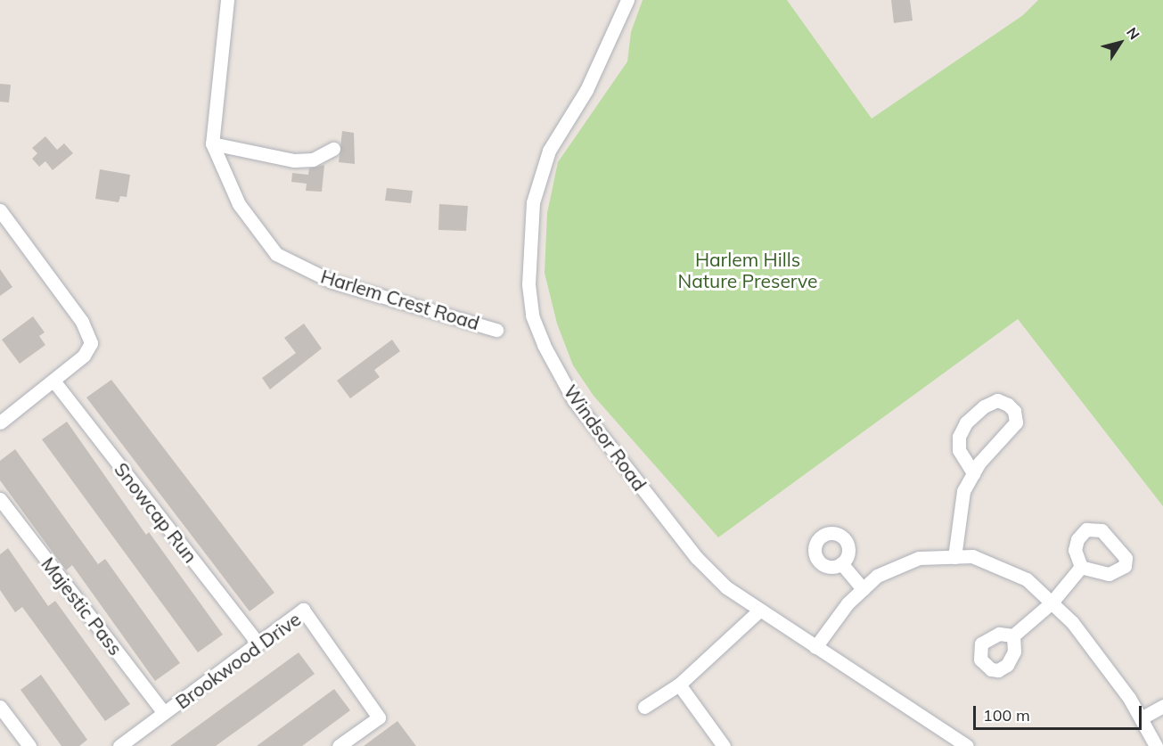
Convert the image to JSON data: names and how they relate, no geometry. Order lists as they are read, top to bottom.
{
  "streets": {
    "street": [
      "Harlem Crest Road",
      "Windsor Road",
      "Snowcap Run",
      "Majestic Pass",
      "Brookwood Drive"
    ]
  },
  "crossings": [
    ["Snowcap Run", "Brookwood Drive"],
    ["Majestic Pass", "Brookwood Drive"]
  ],
  "parks": ["Harlem Hills Nature Preserve"],
  "scale_bar": "100 m",
  "north": "top right"
}
